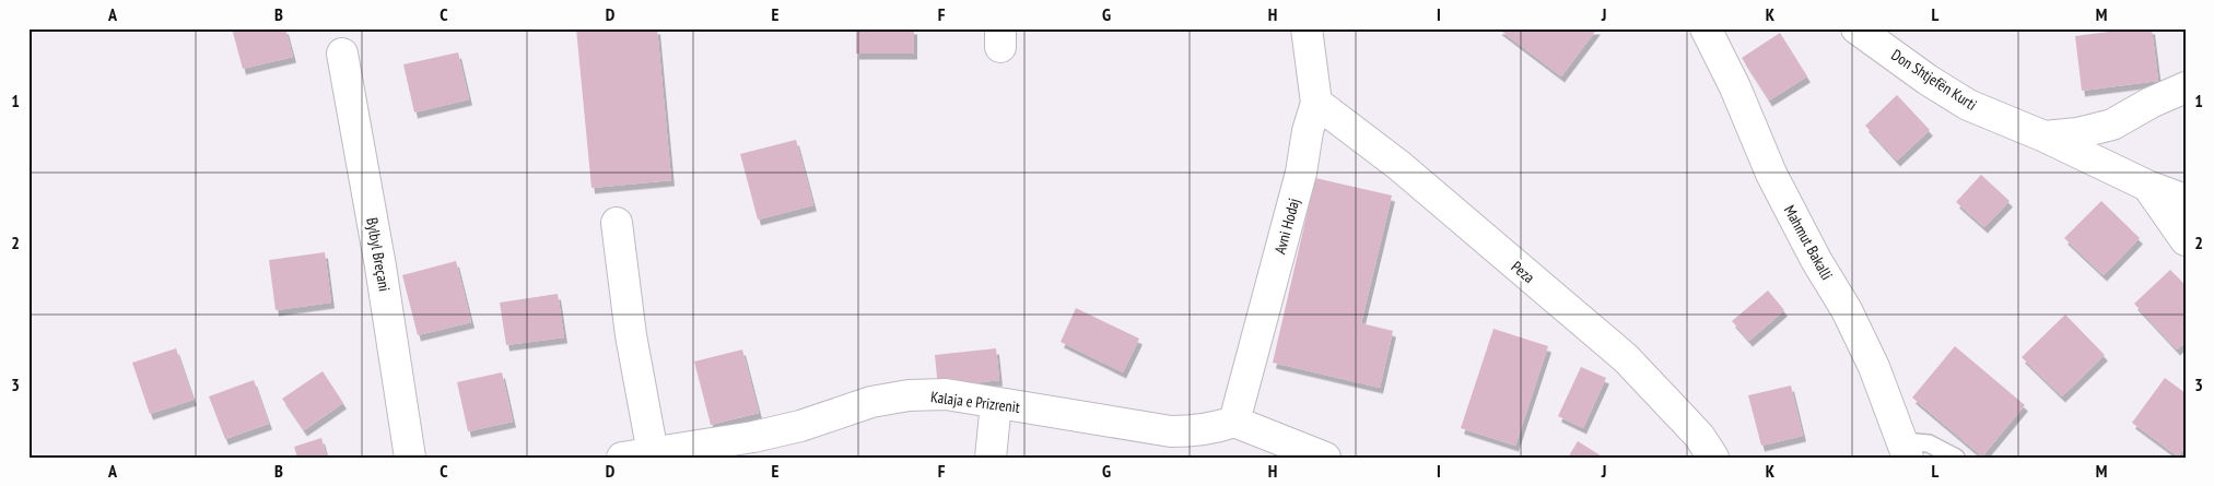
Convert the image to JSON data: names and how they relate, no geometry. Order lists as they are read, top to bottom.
{
  "streets": {
    "street": [
      "Don Shtjefën Kurti",
      "Avni Hodaj",
      "Mahmut Bakalli",
      "Bylbyl Breçani",
      "Peza",
      "Kalaja e Prizrenit"
    ]
  },
  "crossings": [
    ["Avni Hodaj", "Peza"],
    ["Avni Hodaj", "Kalaja e Prizrenit"]
  ],
  "grid": {
    "columns": [
      "A",
      "B",
      "C",
      "D",
      "E",
      "F",
      "G",
      "H",
      "I",
      "J",
      "K",
      "L",
      "M"
    ],
    "rows": ["1", "2", "3"]
  }
}
